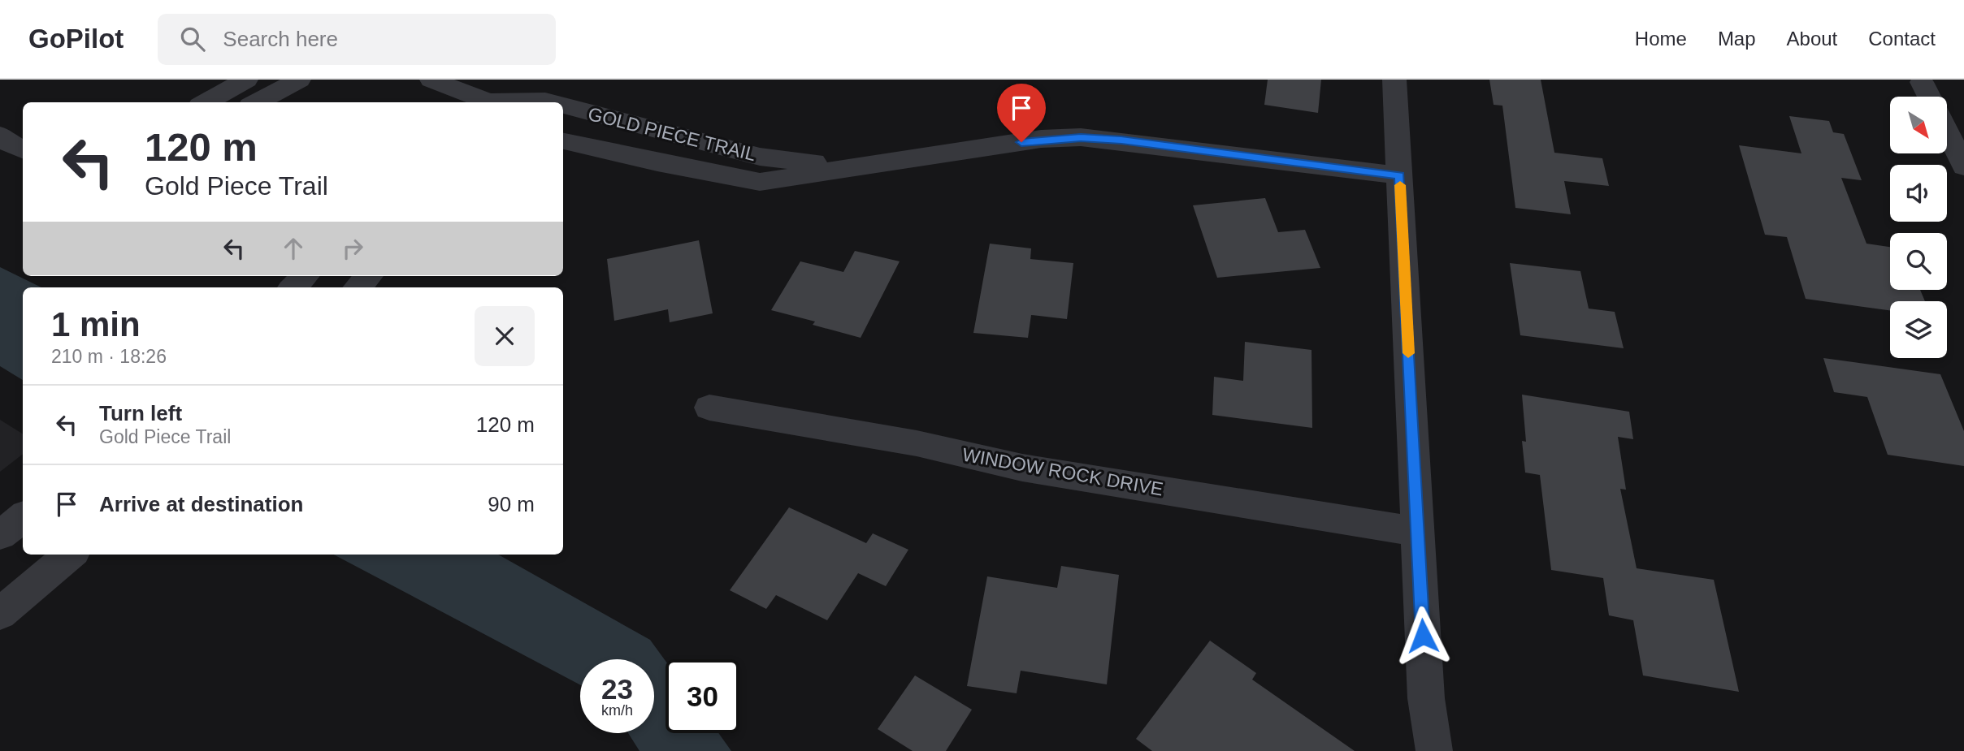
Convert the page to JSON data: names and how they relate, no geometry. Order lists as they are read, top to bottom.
{
  "streets": {
    "street": ["GOLD PIECE TRAIL", "WINDOW ROCK DRIVE"]
  },
  "north": "bottom right",
  "page": {
    "header": "GoPilot",
    "search": "Search here",
    "nav": [
      "Home",
      "Map",
      "About",
      "Contact"
    ],
    "turn": ["120 m", "Gold Piece Trail"],
    "heading": ["1 min", "210 m · 18:26"],
    "list": [
      {
        "name": "Turn left",
        "note": "Gold Piece Trail",
        "value": "120 m"
      },
      {
        "name": "Arrive at destination",
        "value": "90 m"
      }
    ],
    "speed": "23 km/h",
    "limit": "30"
  }
}
